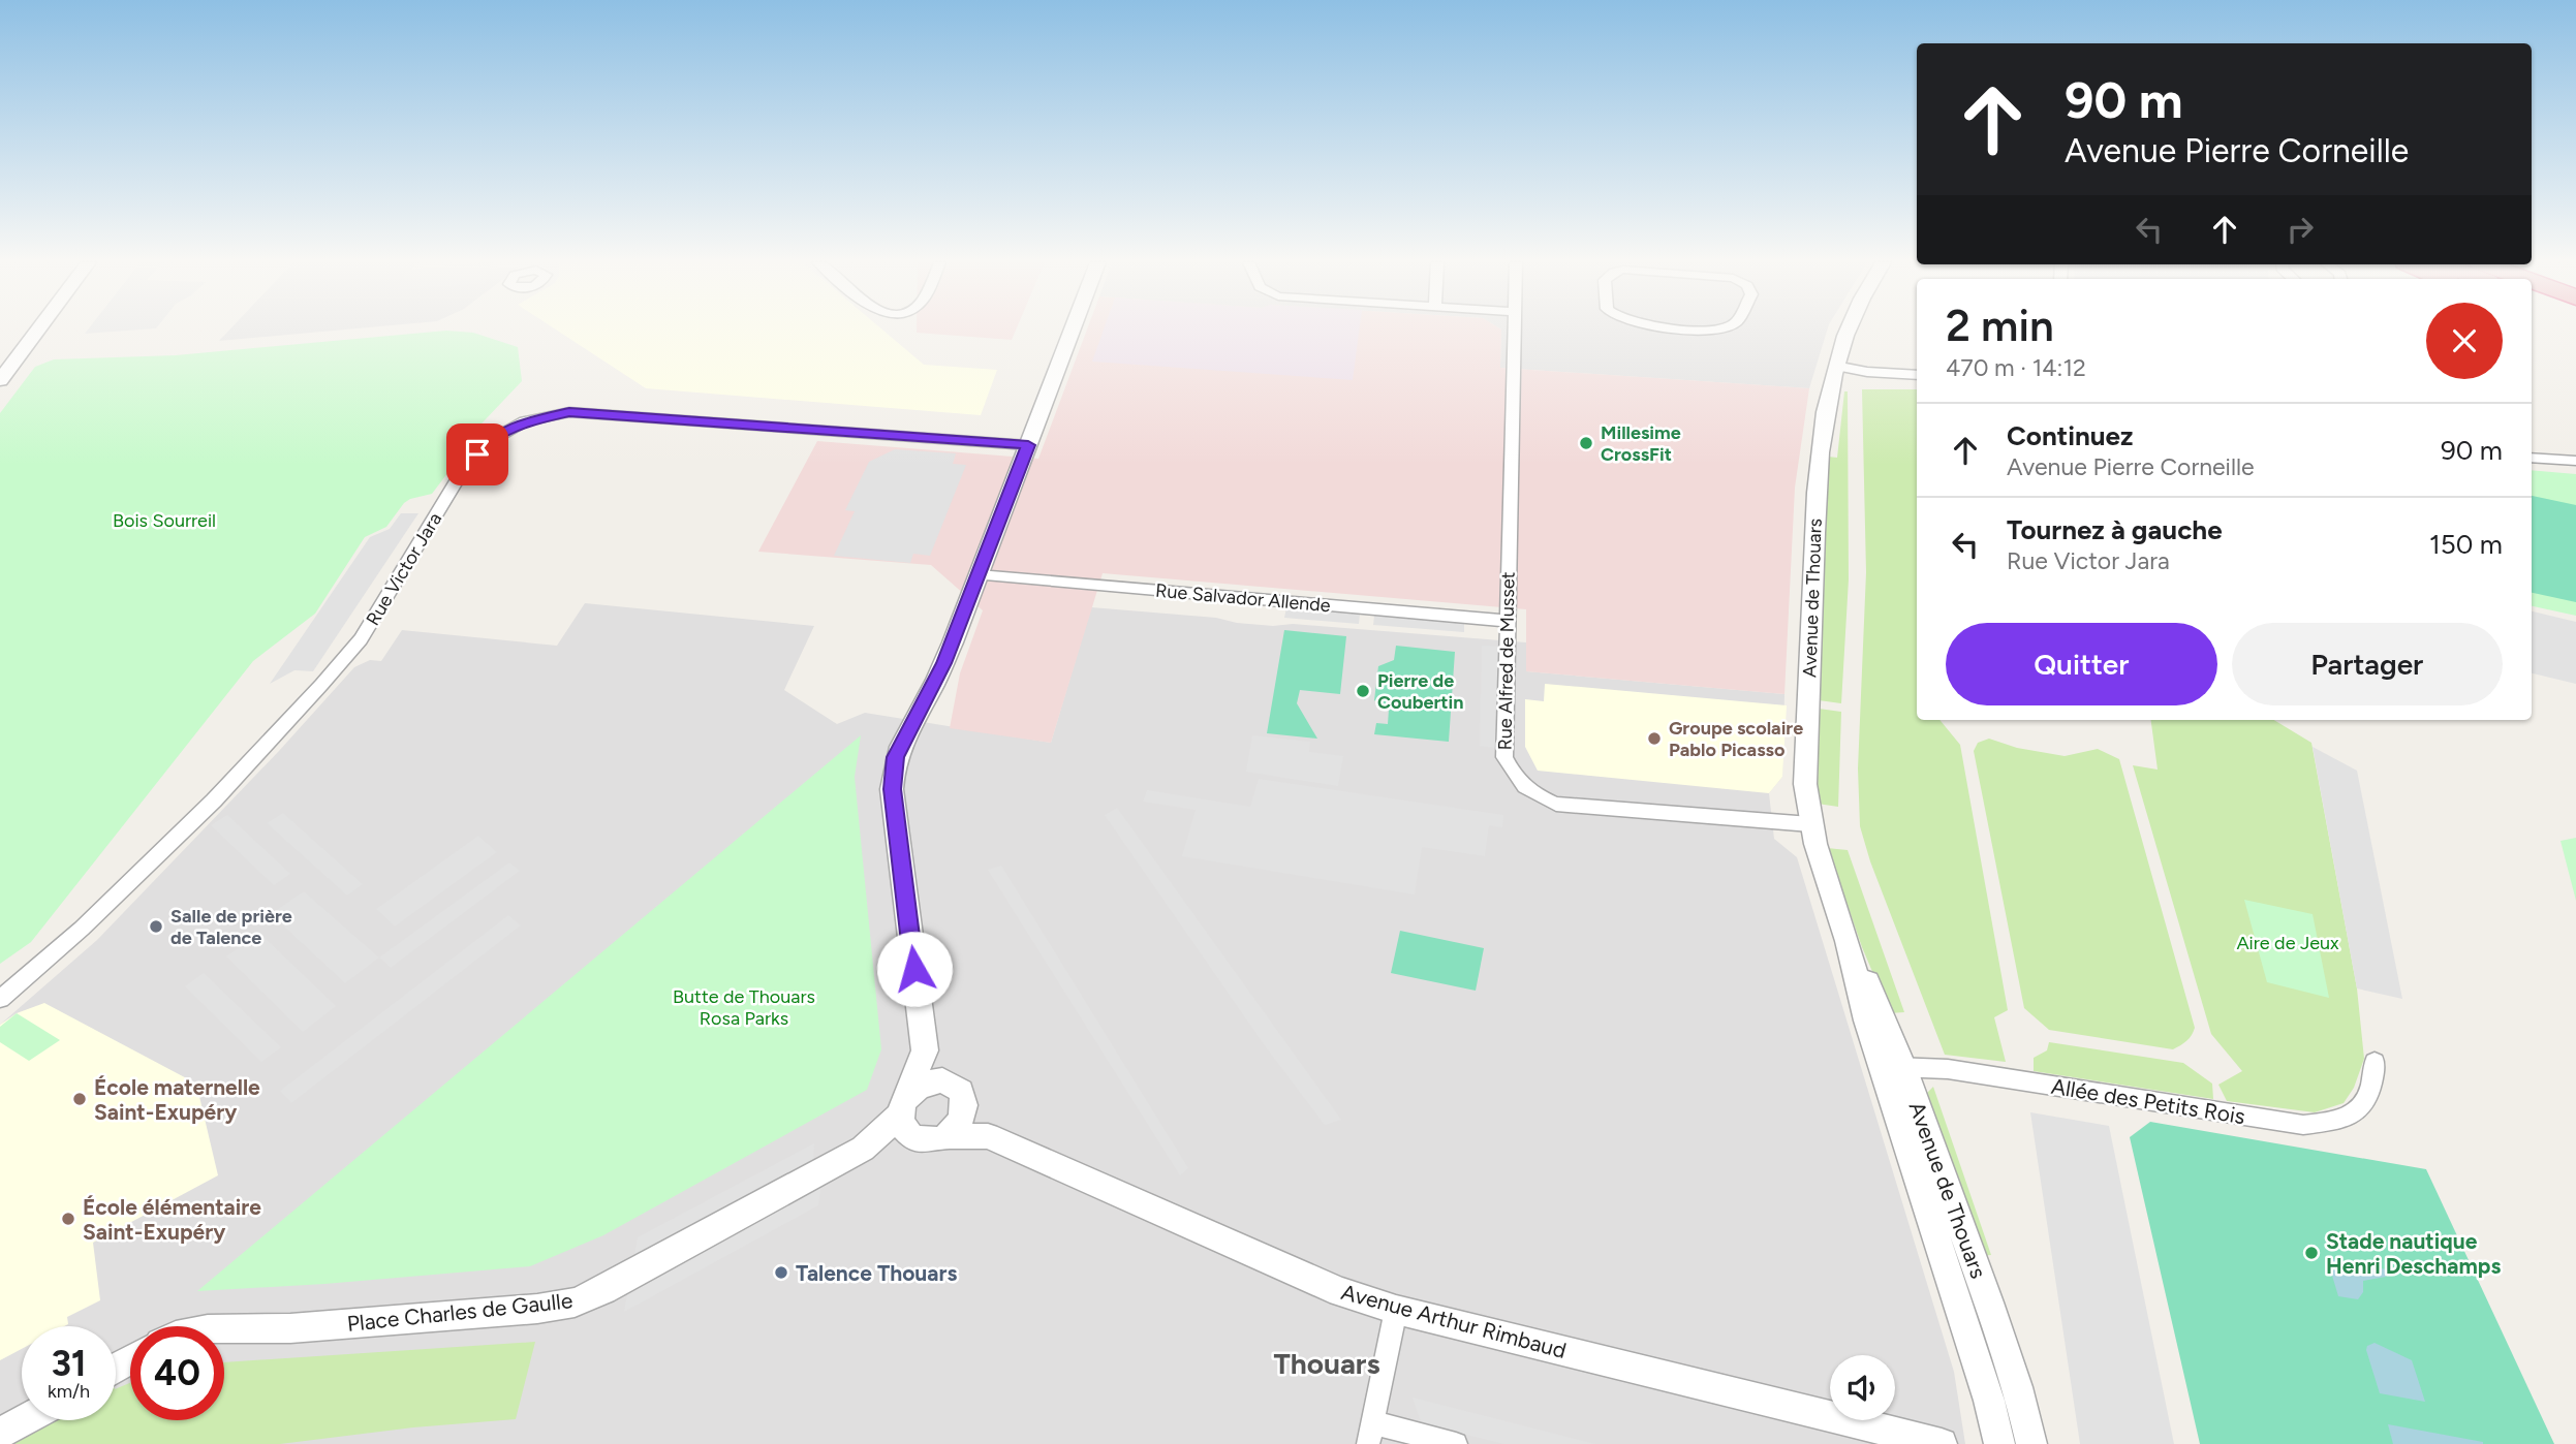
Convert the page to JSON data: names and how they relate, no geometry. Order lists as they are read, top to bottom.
{
  "streets": {
    "street": [
      "Rue Victor Jara",
      "Rue Salvador Allende",
      "Avenue de Thouars",
      "Rue Alfred de Musset",
      "Allée des Petits Rois",
      "Place Charles de Gaulle",
      "Avenue Arthur Rimbaud"
    ]
  },
  "crossings": [
    ["Rue Salvador Allende", "Rue Alfred de Musset"],
    ["Avenue de Thouars", "Rue Alfred de Musset"],
    ["Avenue de Thouars", "Allée des Petits Rois"]
  ],
  "districts": ["Thouars"],
  "parks": ["Bois Sourreil", "Aire de Jeux", "Butte de Thouars Rosa Parks"],
  "places": [
    "Millesime CrossFit",
    "Pierre de Coubertin",
    "Groupe scolaire Pablo Picasso",
    "Salle de prière de Talence",
    "École maternelle Saint-Exupéry",
    "École élémentaire Saint-Exupéry",
    "Stade nautique Henri Deschamps",
    "Talence Thouars"
  ],
  "page": {
    "turn": ["90 m", "Avenue Pierre Corneille"],
    "heading": ["2 min", "470 m · 14:12"],
    "list": [
      {
        "name": "Continuez",
        "note": "Avenue Pierre Corneille",
        "value": "90 m"
      },
      {
        "name": "Tournez à gauche",
        "note": "Rue Victor Jara",
        "value": "150 m"
      }
    ],
    "buttons": ["Quitter", "Partager"],
    "speed": "31 km/h",
    "limit": "40"
  }
}
